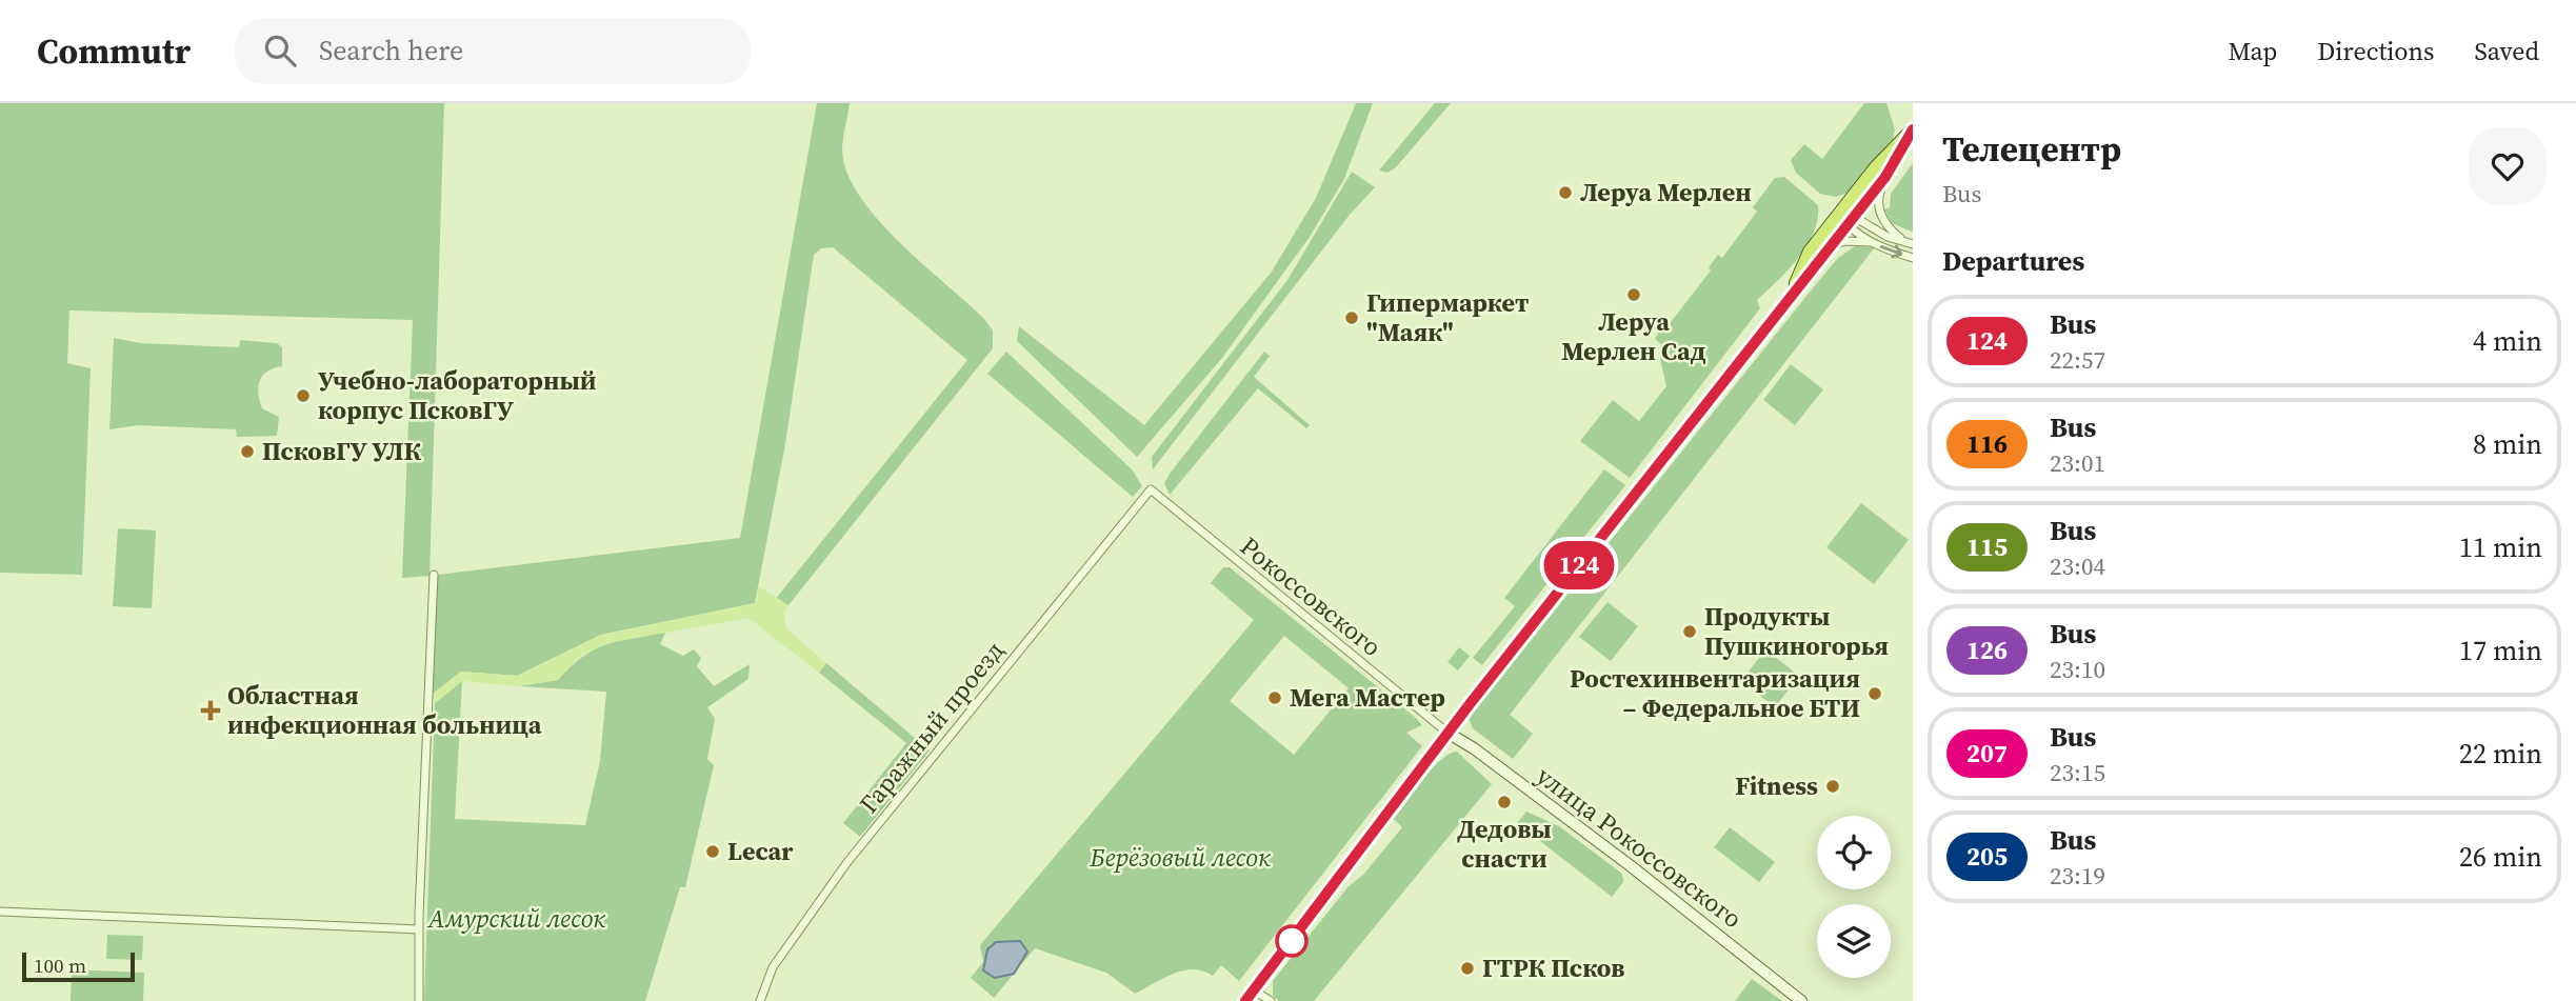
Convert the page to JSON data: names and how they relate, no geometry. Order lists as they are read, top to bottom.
{
  "streets": {
    "main road": ["улица Рокоссовского"],
    "street": ["Рокоссовского", "Гаражный проезд"]
  },
  "crossings": [
    ["Рокоссовского", "Гаражный проезд"],
    ["Рокоссовского", "улица Рокоссовского"]
  ],
  "parks": ["Берёзовый лесок", "Амурский лесок"],
  "places": {
    "other": [
      "Леруа Мерлен",
      "Леруа Мерлен Сад",
      "Гипермаркет \"Маяк\"",
      "Учебно-лабораторный корпус ПсковГУ",
      "ПсковГУ УЛК",
      "Продукты Пушкиногорья",
      "Ростехинвентаризация – Федеральное БТИ",
      "Мега Мастер",
      "Fitness",
      "Дедовы снасти",
      "Lecar",
      "ГТРК Псков"
    ],
    "health": ["Областная инфекционная больница"]
  },
  "lines": ["bus line 124"],
  "scale_bar": "100 m",
  "page": {
    "header": "Commutr",
    "search": "Search here",
    "nav": ["Map", "Directions", "Saved"],
    "on_map": "124",
    "heading": [
      ["Телецентр", "Bus"],
      "Departures"
    ],
    "list": [
      {
        "mark": "124",
        "name": "Bus",
        "note": "22:57",
        "value": "4 min"
      },
      {
        "mark": "116",
        "name": "Bus",
        "note": "23:01",
        "value": "8 min"
      },
      {
        "mark": "115",
        "name": "Bus",
        "note": "23:04",
        "value": "11 min"
      },
      {
        "mark": "126",
        "name": "Bus",
        "note": "23:10",
        "value": "17 min"
      },
      {
        "mark": "207",
        "name": "Bus",
        "note": "23:15",
        "value": "22 min"
      },
      {
        "mark": "205",
        "name": "Bus",
        "note": "23:19",
        "value": "26 min"
      }
    ],
    "scale": "100 m"
  }
}
